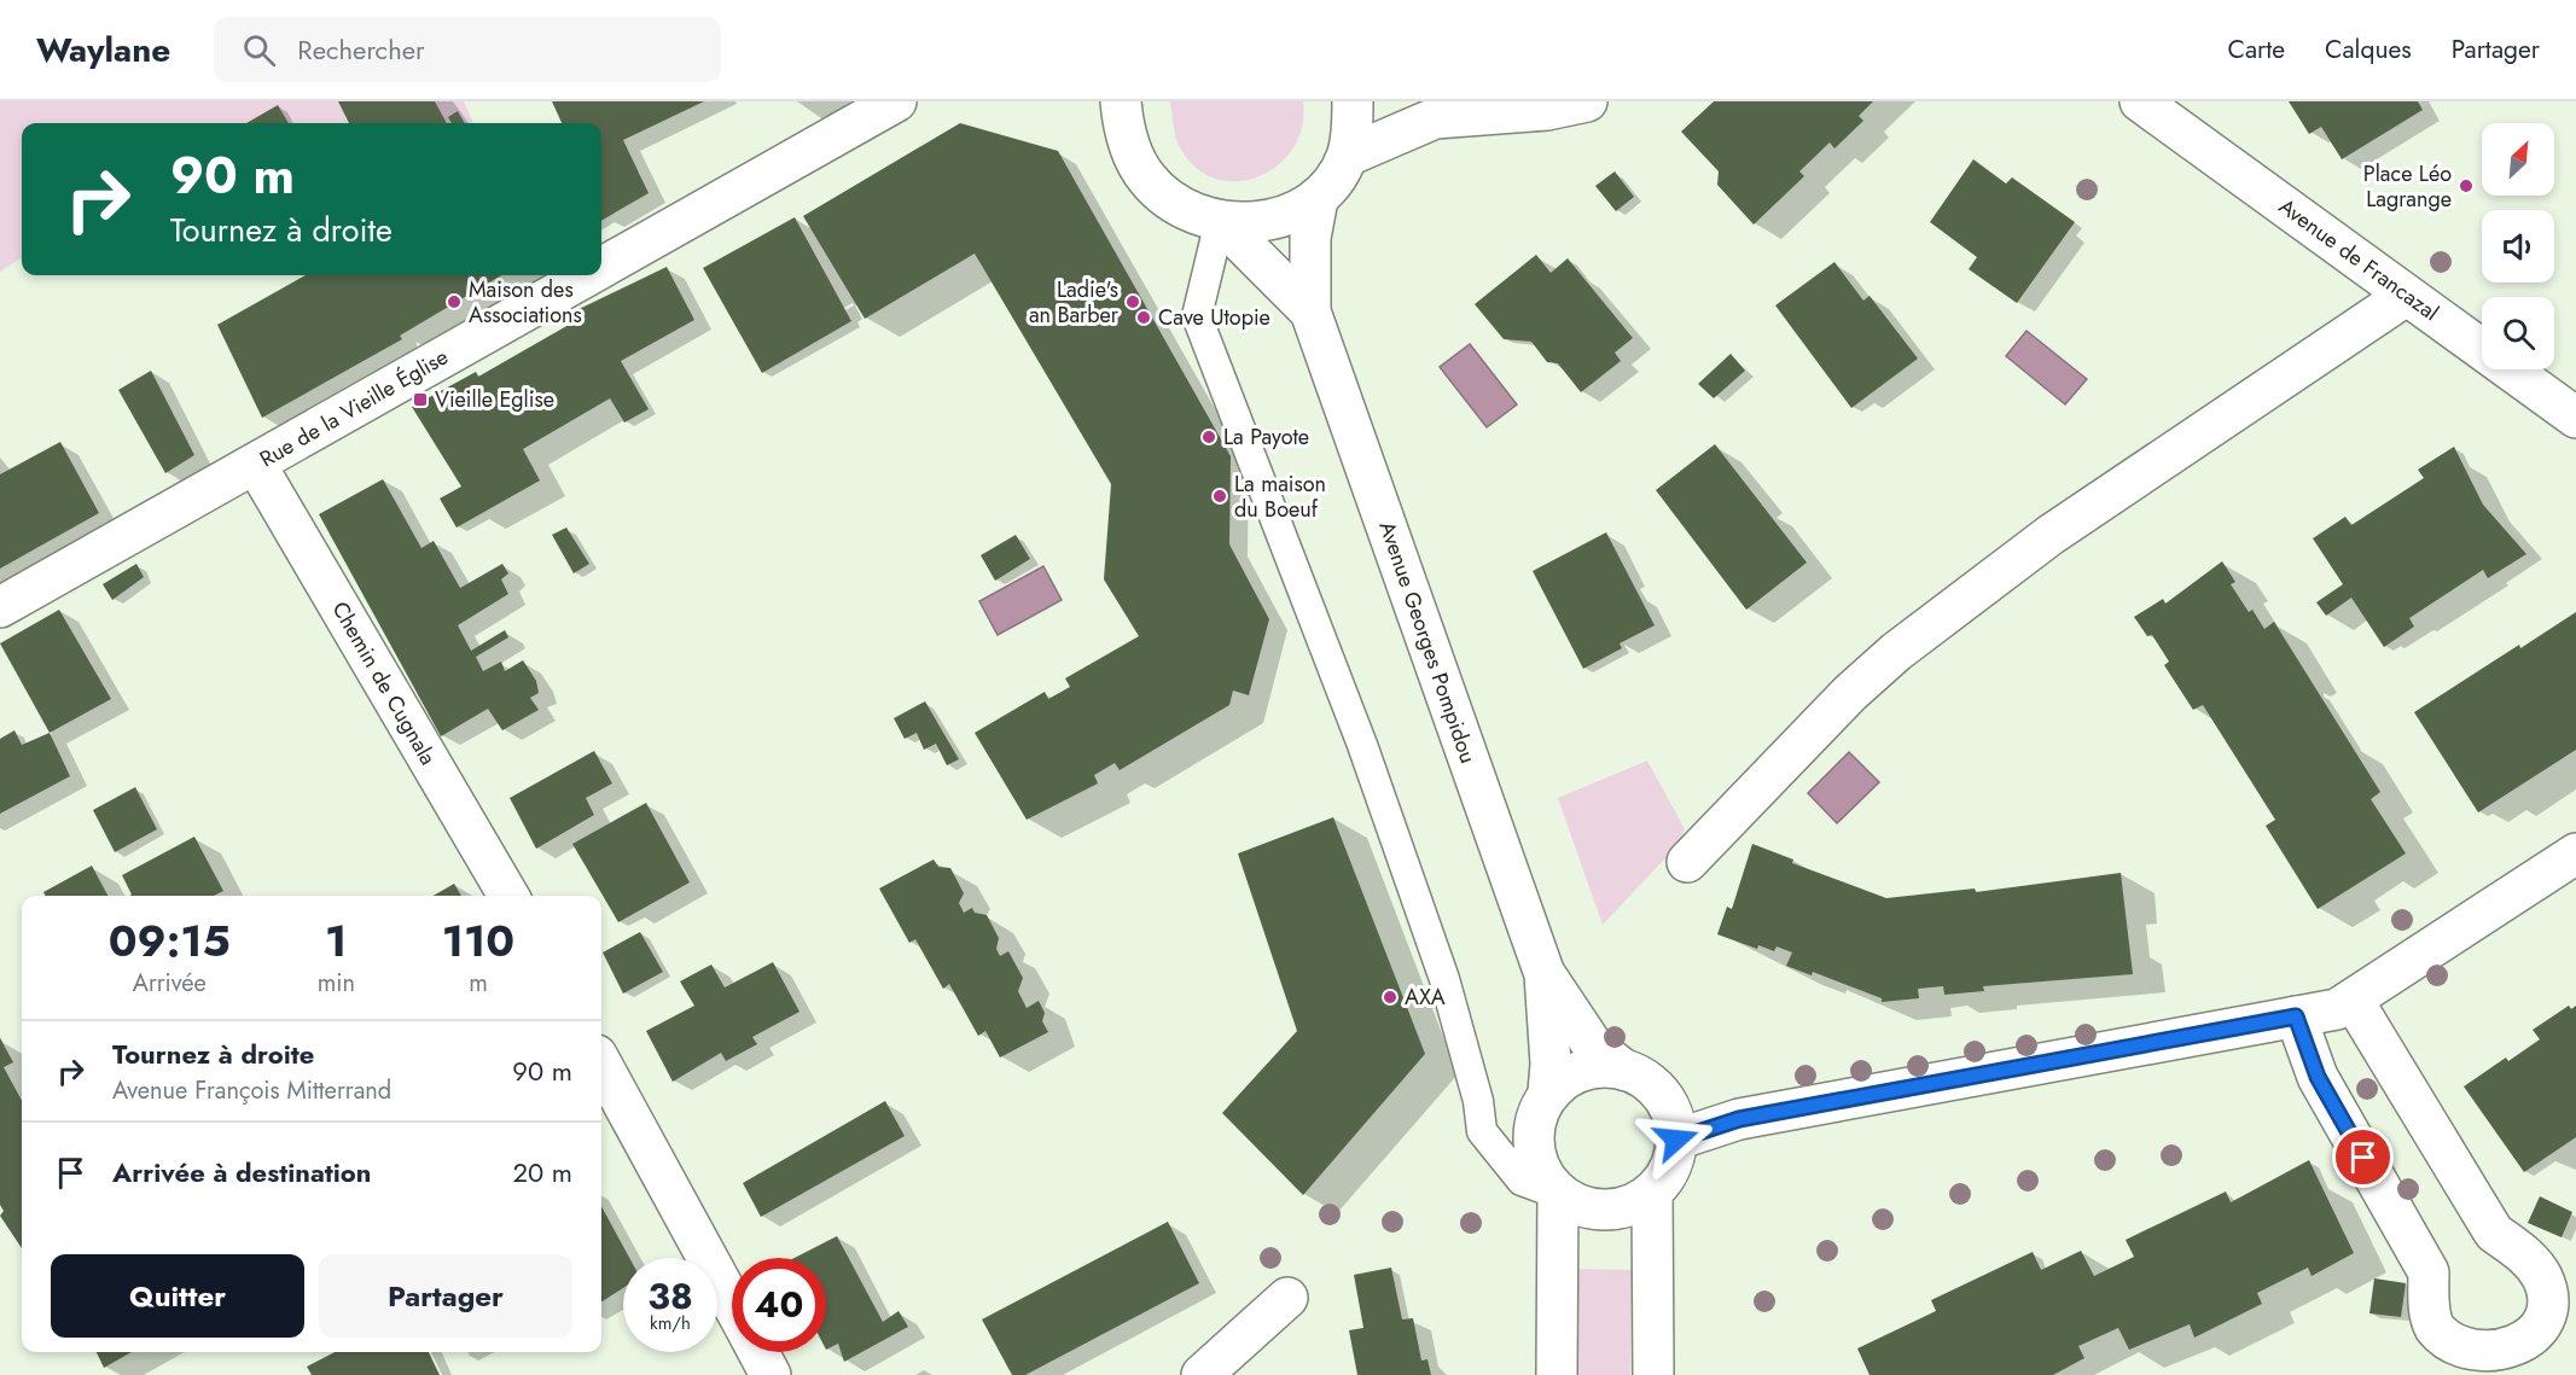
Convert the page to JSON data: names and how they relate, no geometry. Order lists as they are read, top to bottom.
{
  "streets": {
    "street": [
      "Avenue de Francazal",
      "Rue de la Vieille Église",
      "Avenue Georges Pompidou",
      "Chemin de Cugnala"
    ]
  },
  "crossings": [
    ["Rue de la Vieille Église", "Chemin de Cugnala"]
  ],
  "places": {
    "other": [
      "Place Léo Lagrange",
      "Maison des Associations",
      "Ladie's an Barber",
      "Cave Utopie",
      "La Payote",
      "La maison du Boeuf",
      "AXA"
    ],
    "transit": ["Vieille Eglise"]
  },
  "north": "top right",
  "page": {
    "header": "Waylane",
    "search": "Rechercher",
    "nav": ["Carte", "Calques", "Partager"],
    "turn": ["90 m", "Tournez à droite"],
    "eta": [
      "09:15",
      "Arrivée",
      "1",
      "min",
      "110",
      "m"
    ],
    "list": [
      {
        "name": "Tournez à droite",
        "note": "Avenue François Mitterrand",
        "value": "90 m"
      },
      {
        "name": "Arrivée à destination",
        "value": "20 m"
      }
    ],
    "buttons": ["Quitter", "Partager"],
    "speed": "38 km/h",
    "limit": "40"
  }
}
